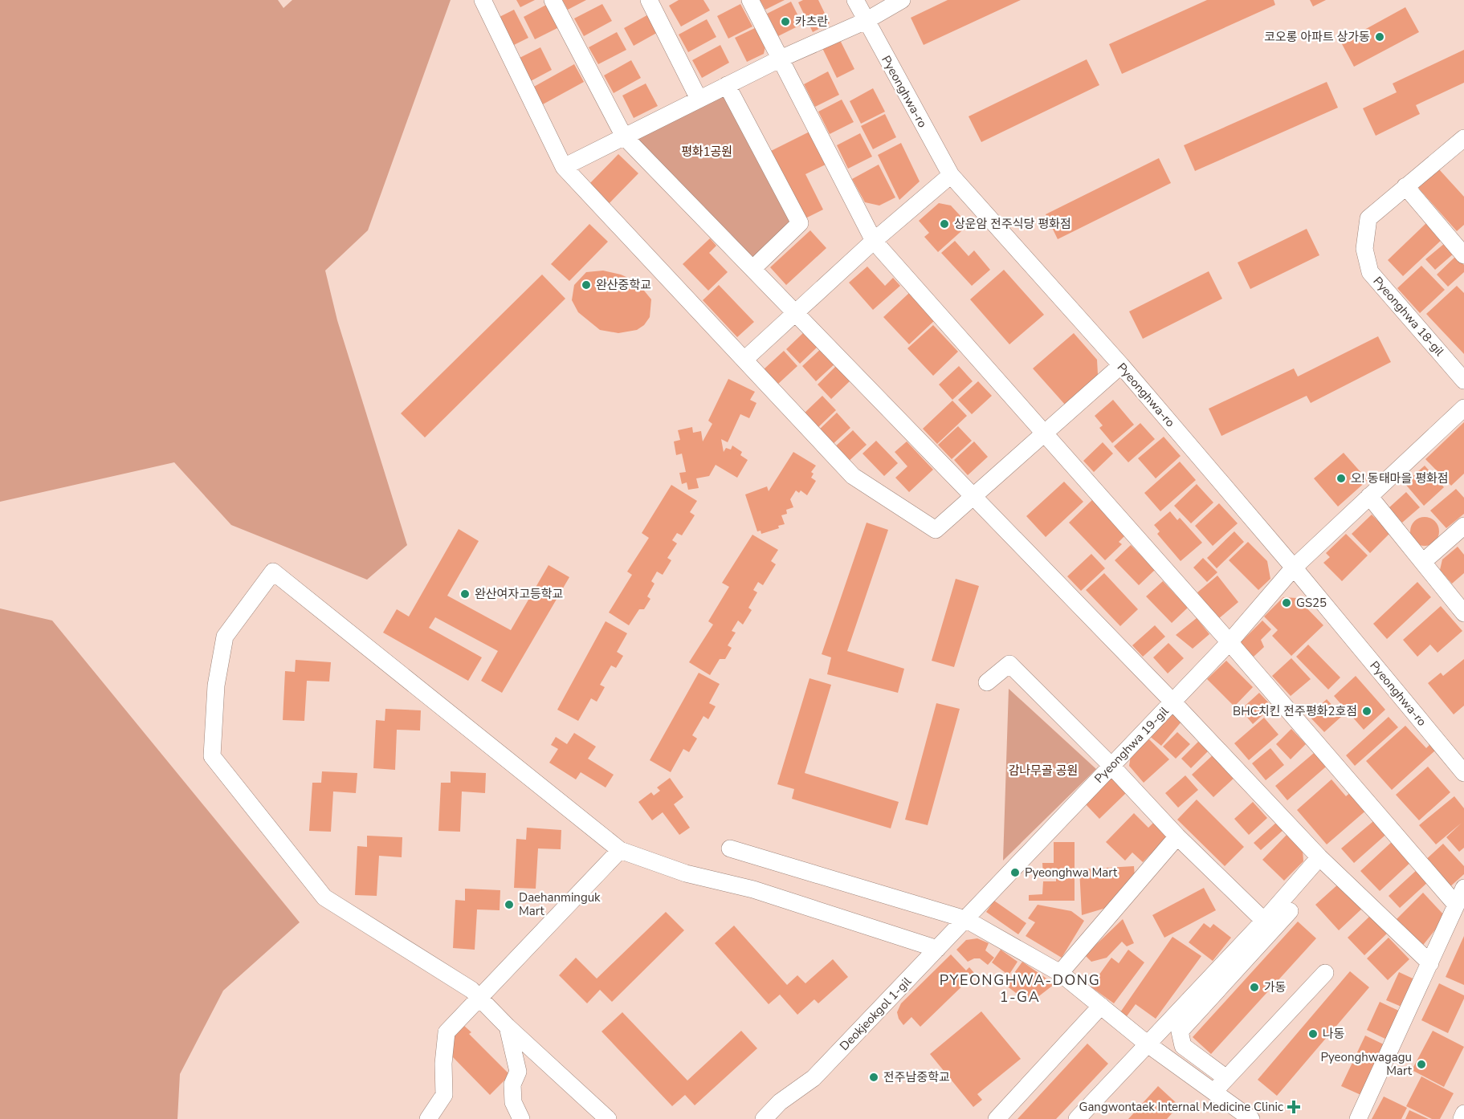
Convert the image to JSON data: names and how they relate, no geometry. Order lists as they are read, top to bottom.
{
  "streets": {
    "street": [
      "Pyeonghwa-ro",
      "Pyeonghwa 18-gil",
      "Pyeonghwa 19-gil",
      "Deokjeokgol 1-gil"
    ]
  },
  "crossings": [
    ["Pyeonghwa-ro", "Pyeonghwa 19-gil"],
    ["Pyeonghwa 19-gil", "Deokjeokgol 1-gil"]
  ],
  "districts": ["PYEONGHWA-DONG 1-GA"],
  "parks": ["평화1공원", "감나무골 공원"],
  "places": {
    "other": [
      "카츠란",
      "코오롱 아파트 상가동",
      "상운암 전주식당 평화점",
      "완산중학교",
      "오! 동태마을 평화점",
      "완산여자고등학교",
      "GS25",
      "BHC치킨 전주평화2호점",
      "Pyeonghwa Mart",
      "Daehanminguk Mart",
      "가동",
      "나동",
      "Pyeonghwagagu Mart",
      "전주남중학교"
    ],
    "health": ["Gangwontaek Internal Medicine Clinic"]
  }
}
